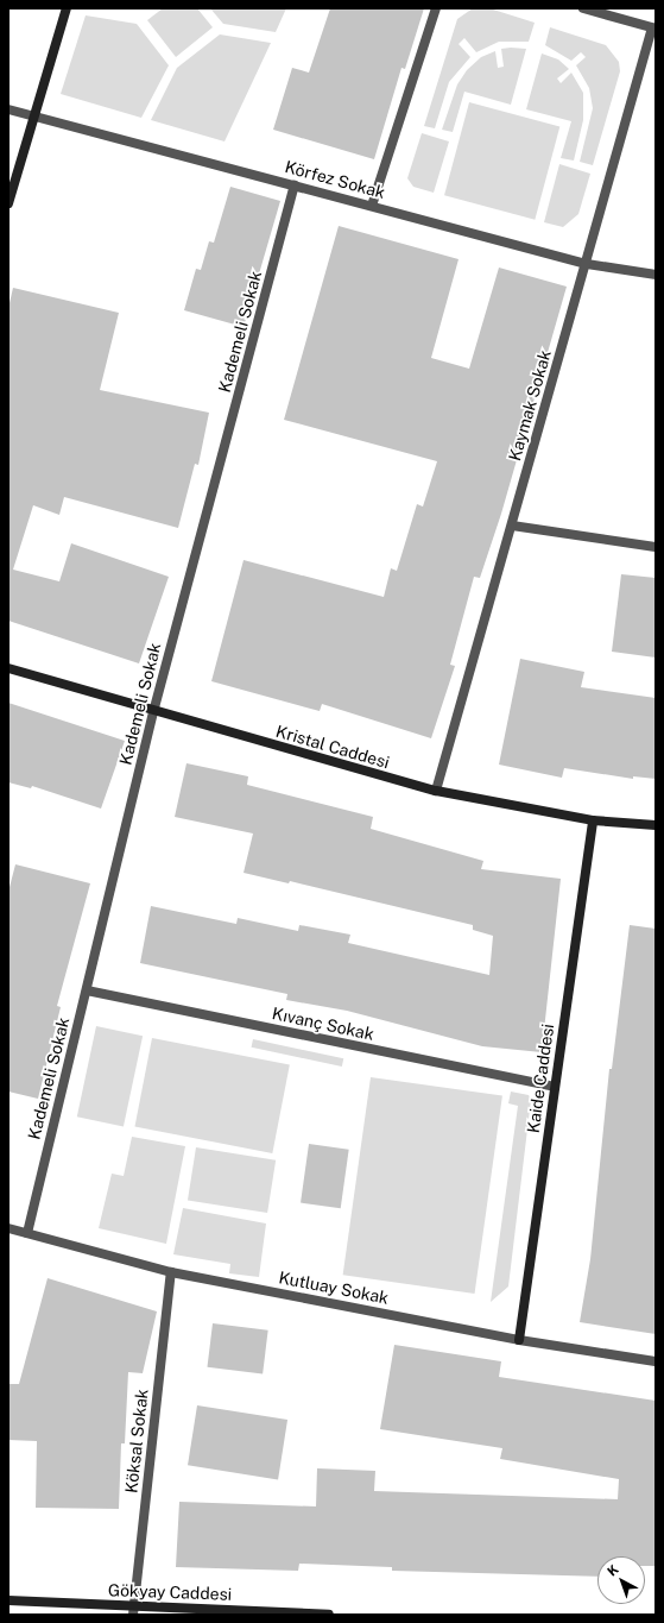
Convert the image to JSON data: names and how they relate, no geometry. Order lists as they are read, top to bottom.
{
  "streets": {
    "street": [
      "Körfez Sokak",
      "Kademeli Sokak",
      "Kaymak Sokak",
      "Kristal Caddesi",
      "Kıvanç Sokak",
      "Kaide Caddesi",
      "Kutluay Sokak",
      "Köksal Sokak",
      "Gökyay Caddesi"
    ]
  },
  "crossings": [
    ["Körfez Sokak", "Kademeli Sokak"],
    ["Körfez Sokak", "Kaymak Sokak"],
    ["Kademeli Sokak", "Kristal Caddesi"],
    ["Kademeli Sokak", "Kıvanç Sokak"],
    ["Kademeli Sokak", "Kutluay Sokak"],
    ["Kaymak Sokak", "Kristal Caddesi"],
    ["Kristal Caddesi", "Kaide Caddesi"],
    ["Kıvanç Sokak", "Kaide Caddesi"],
    ["Kaide Caddesi", "Kutluay Sokak"],
    ["Kutluay Sokak", "Köksal Sokak"],
    ["Köksal Sokak", "Gökyay Caddesi"]
  ],
  "north": "top left"
}
